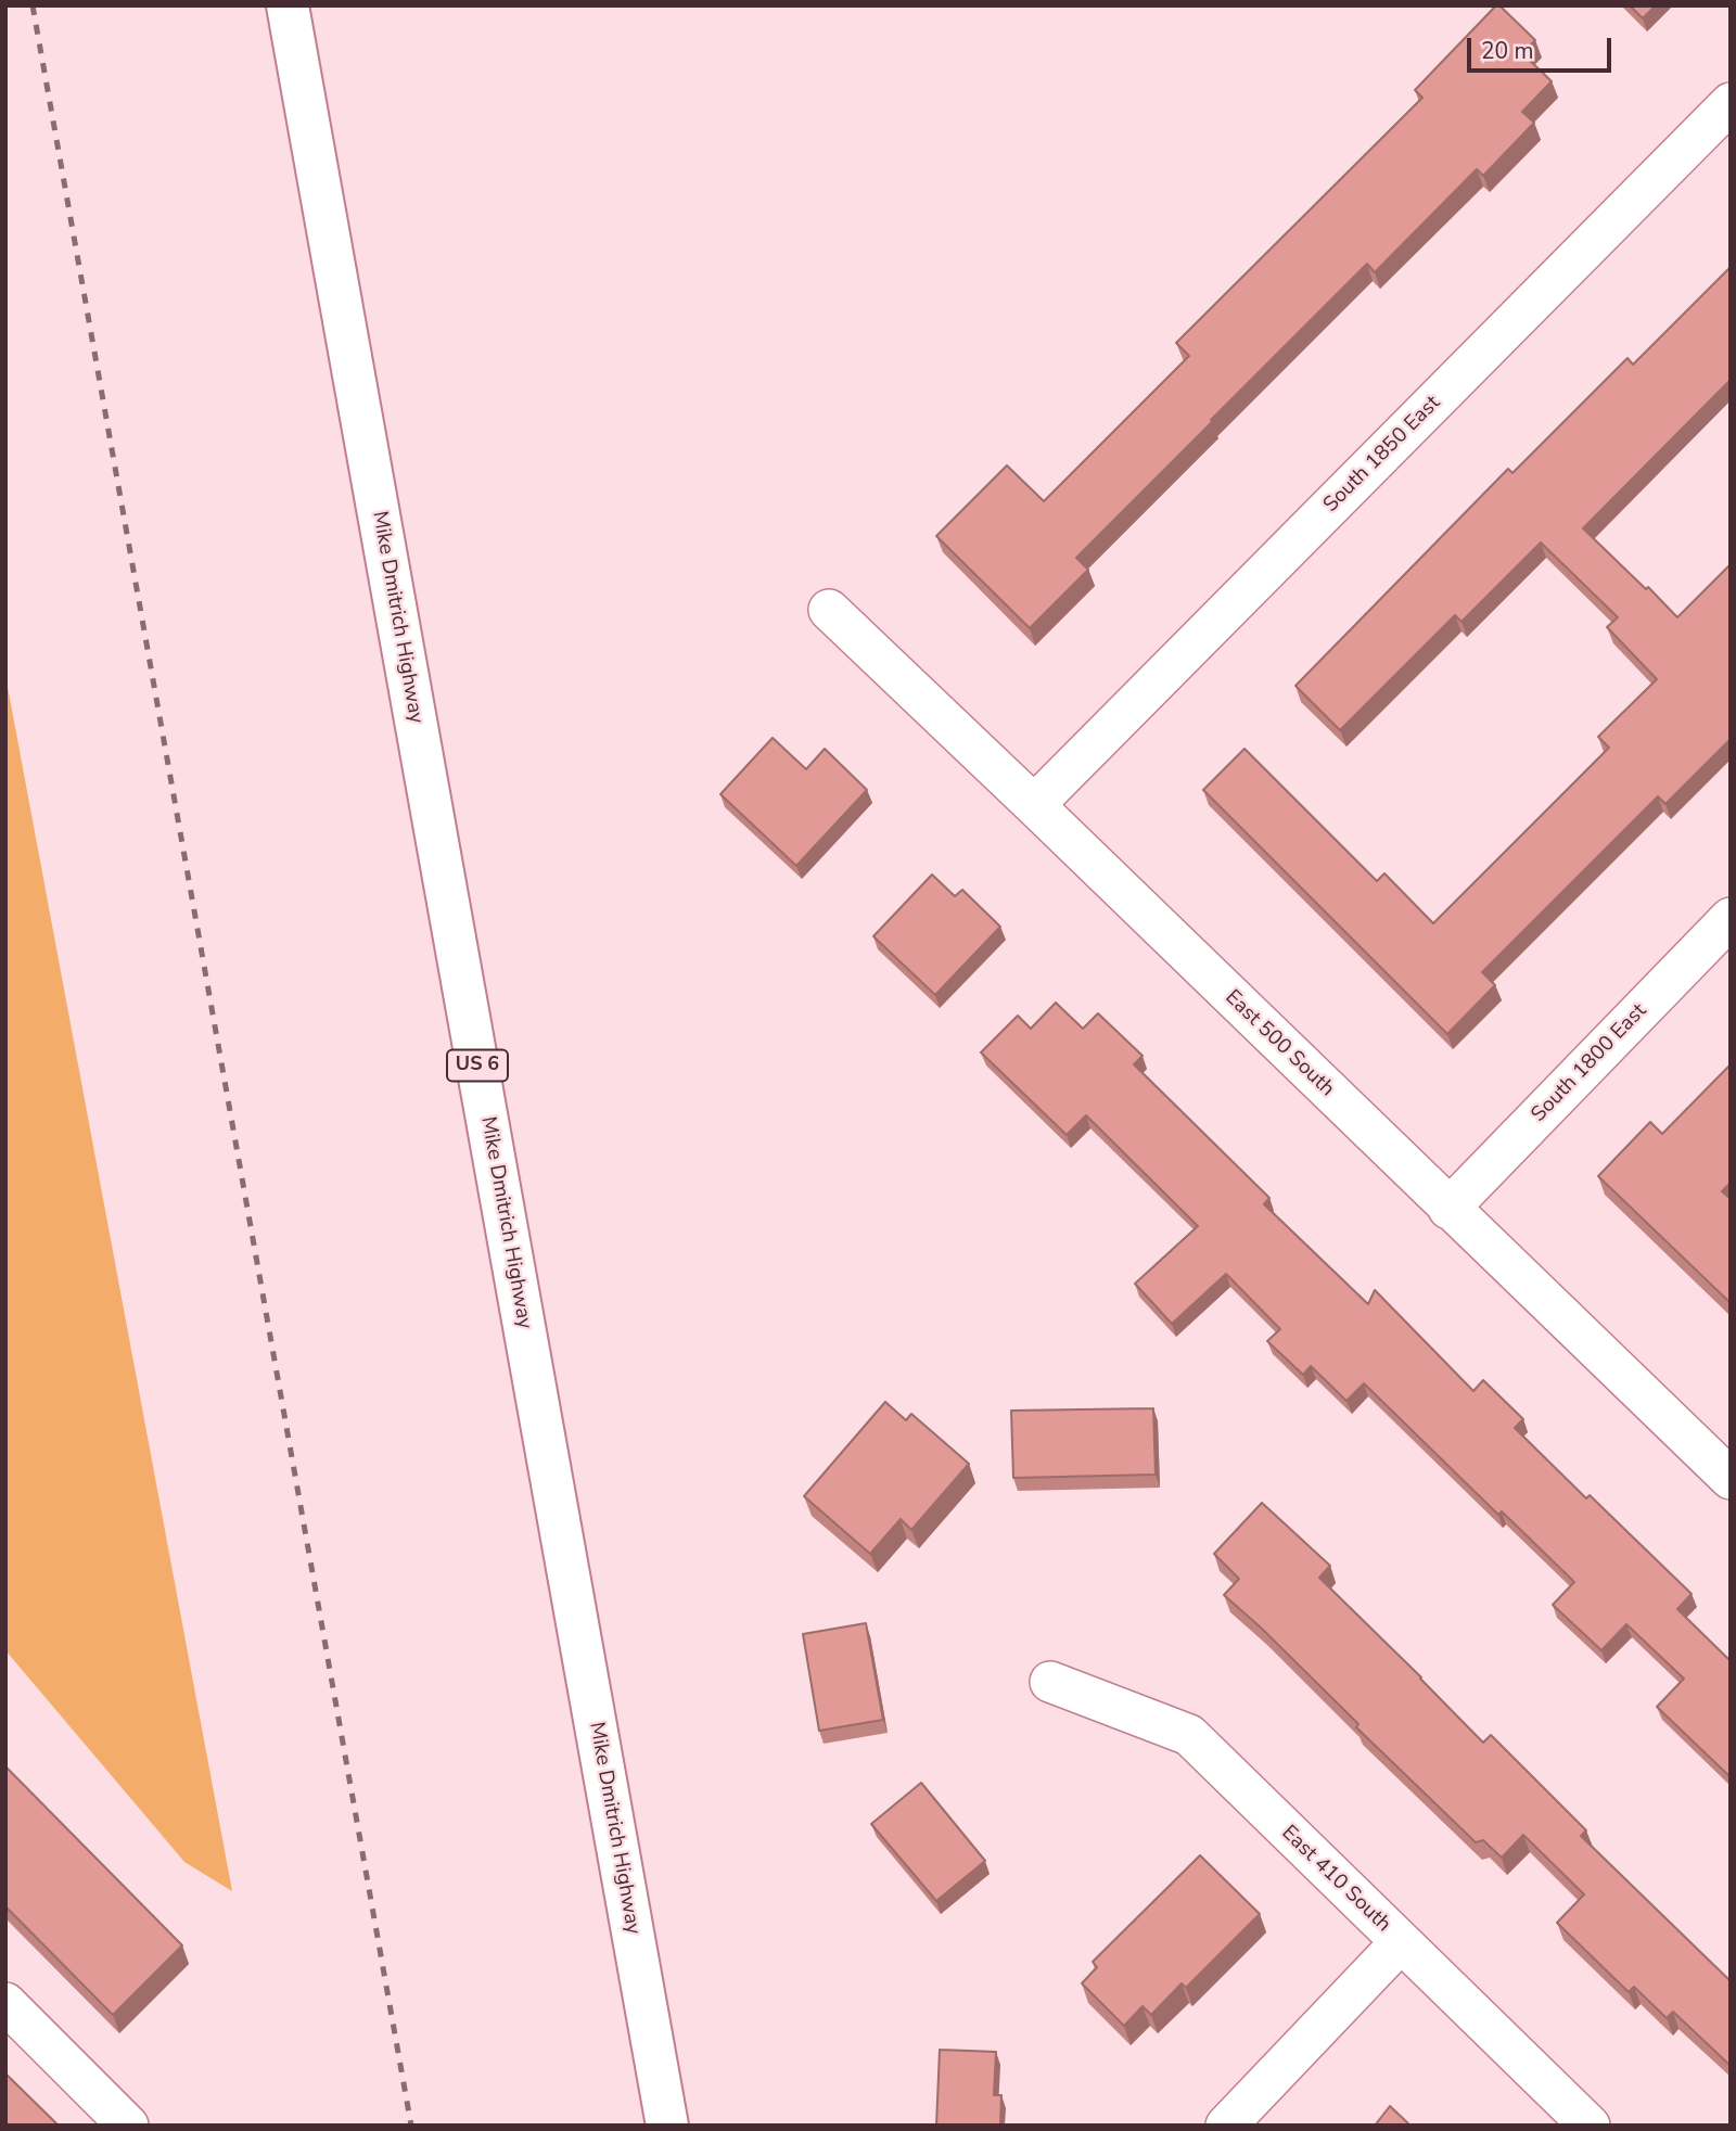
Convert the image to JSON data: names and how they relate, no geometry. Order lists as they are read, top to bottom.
{
  "streets": {
    "highway": ["Mike Dmitrich Highway", "US 6"],
    "street": [
      "South 1850 East",
      "East 500 South",
      "South 1800 East",
      "East 410 South"
    ]
  },
  "crossings": [
    ["South 1850 East", "East 500 South"],
    ["East 500 South", "South 1800 East"]
  ],
  "scale_bar": "20 m"
}
